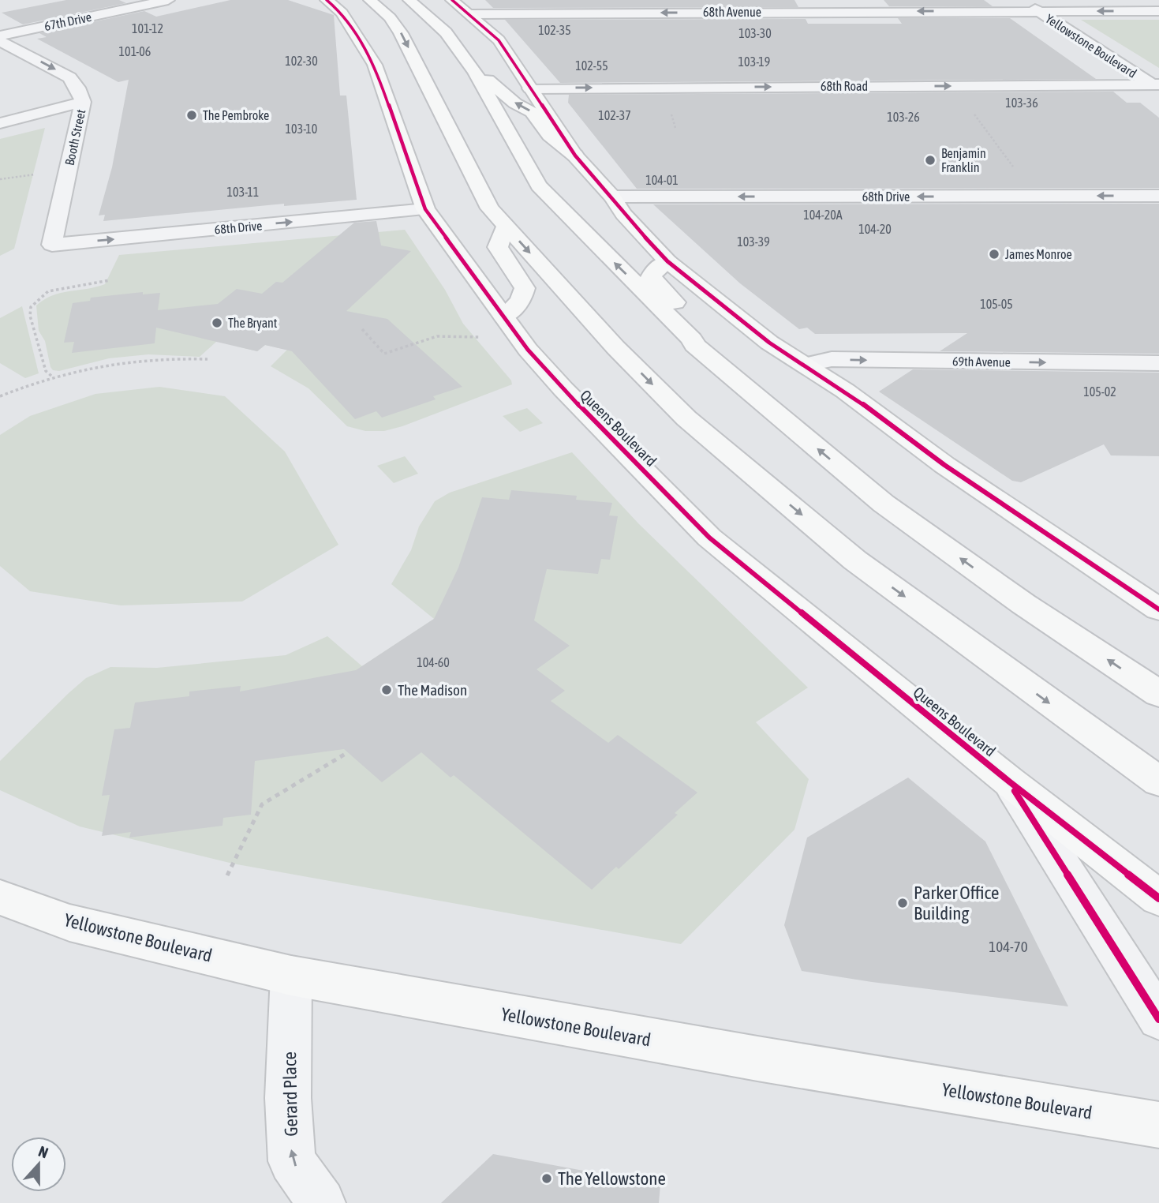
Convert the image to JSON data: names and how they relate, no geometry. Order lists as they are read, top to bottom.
{
  "streets": {
    "main road": ["Yellowstone Boulevard", "Queens Boulevard"],
    "street": [
      "68th Avenue",
      "67th Drive",
      "68th Road",
      "Booth Street",
      "68th Drive",
      "69th Avenue",
      "Gerard Place"
    ]
  },
  "crossings": [
    ["68th Avenue", "Yellowstone Boulevard"],
    ["Yellowstone Boulevard", "68th Road"],
    ["Yellowstone Boulevard", "Gerard Place"],
    ["Booth Street", "68th Drive"],
    ["68th Drive", "Queens Boulevard"]
  ],
  "one_way": [
    "68th Avenue",
    "68th Road",
    "Booth Street",
    "69th Avenue",
    "Gerard Place"
  ],
  "places": [
    "The Pembroke",
    "Benjamin Franklin",
    "James Monroe",
    "The Bryant",
    "The Madison",
    "Parker Office Building",
    "The Yellowstone"
  ],
  "house_numbers": [
    "101-12",
    "102-35",
    "103-30",
    "101-06",
    "102-30",
    "103-19",
    "102-55",
    "103-36",
    "102-37",
    "103-26",
    "103-10",
    "104-01",
    "103-11",
    "104-20A",
    "104-20",
    "103-39",
    "105-05",
    "105-02",
    "104-60",
    "104-70"
  ],
  "north": "top"
}
